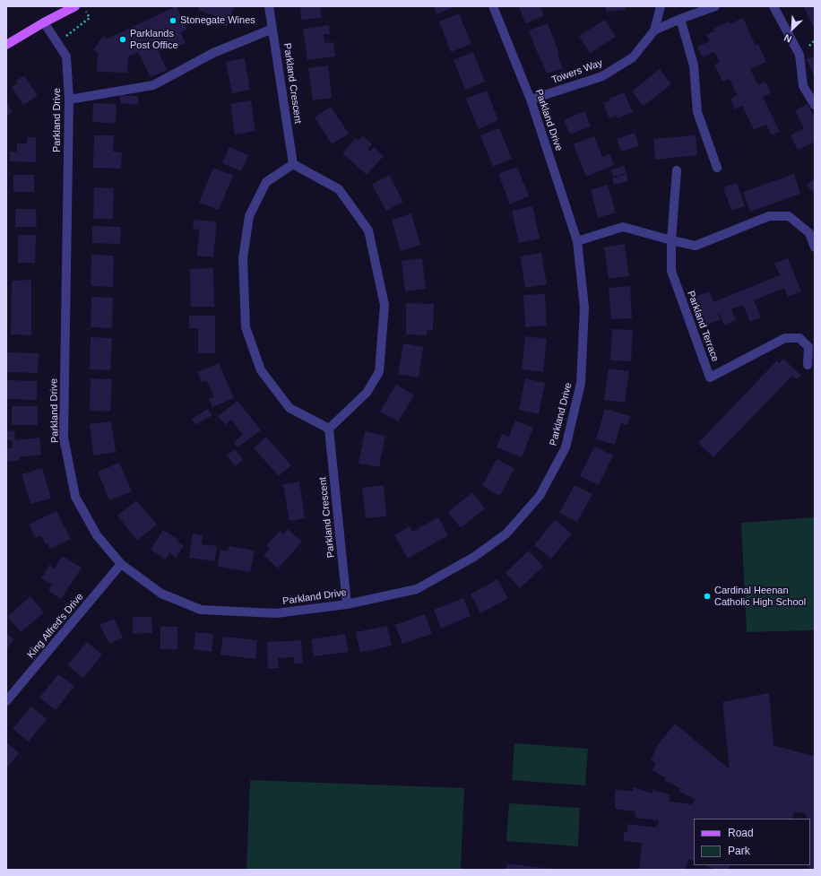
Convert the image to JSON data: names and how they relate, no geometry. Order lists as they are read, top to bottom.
{
  "streets": {
    "street": [
      "Towers Way",
      "Parkland Crescent",
      "Parkland Drive",
      "Parkland Terrace",
      "King Alfred's Drive"
    ]
  },
  "crossings": [
    ["Towers Way", "Parkland Drive"],
    ["Parkland Crescent", "Parkland Drive"],
    ["Parkland Drive", "King Alfred's Drive"]
  ],
  "places": ["Stonegate Wines", "Parklands Post Office", "Cardinal Heenan Catholic High School"],
  "legend": ["Road", "Park"],
  "north": "bottom left"
}
